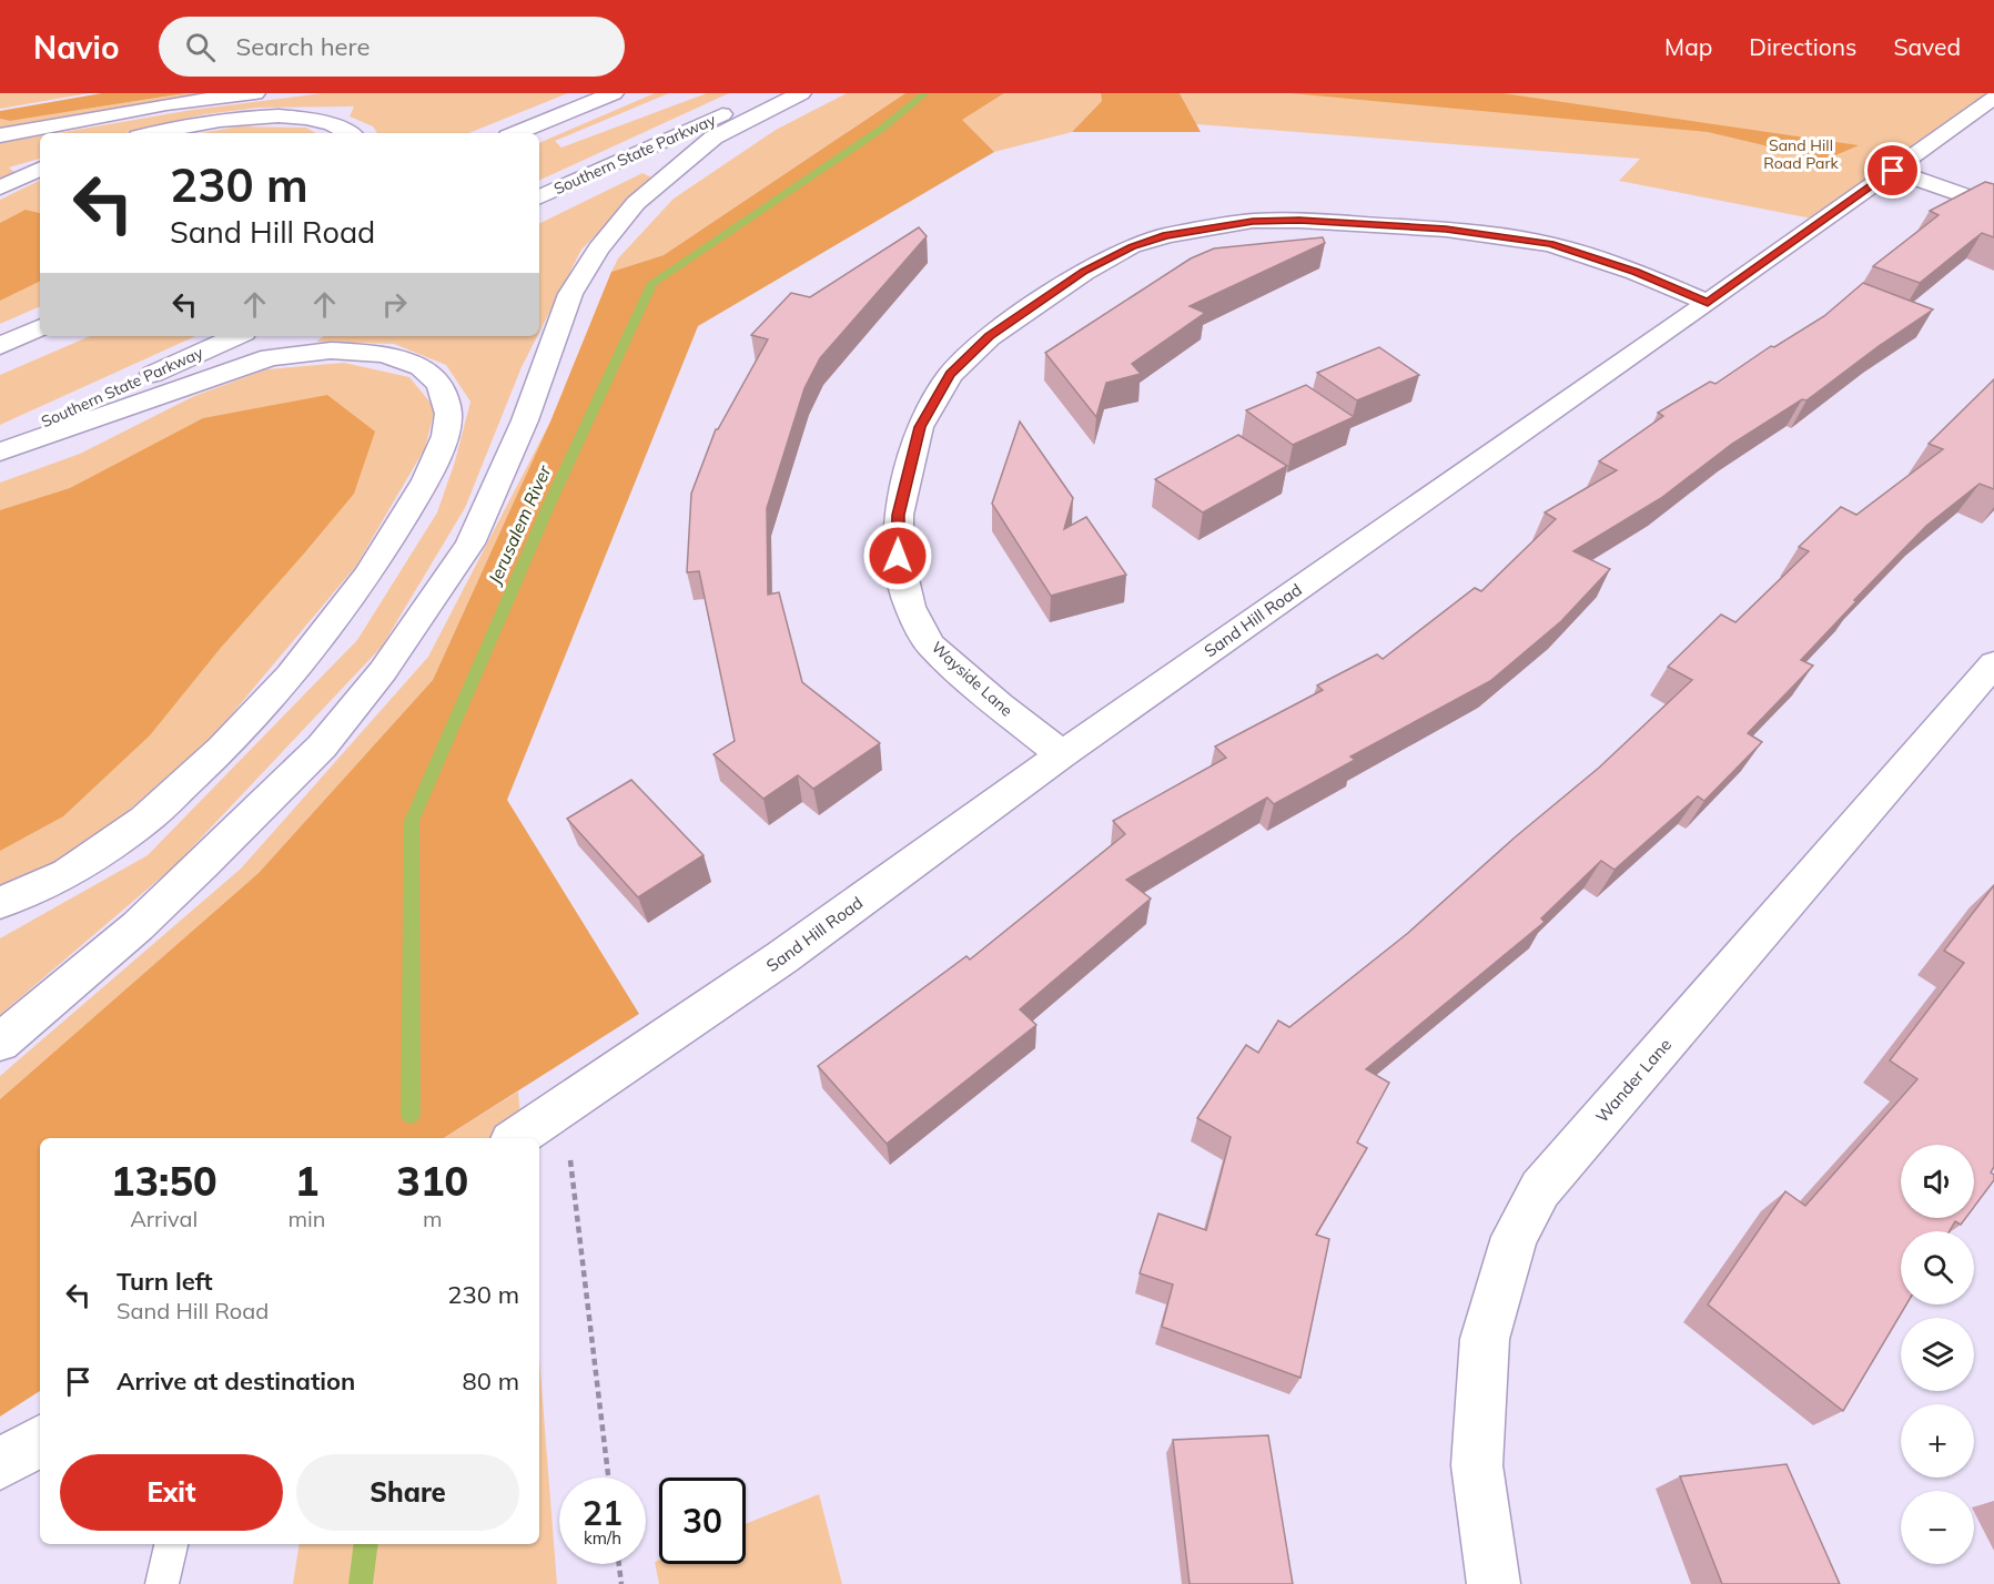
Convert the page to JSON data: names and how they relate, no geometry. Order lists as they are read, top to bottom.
{
  "streets": {
    "main road": [
      "Southern State Parkway",
      "Sand Hill Road",
      "Wayside Lane",
      "Wander Lane"
    ]
  },
  "crossings": [
    ["Sand Hill Road", "Wayside Lane"]
  ],
  "water": ["Jerusalem River"],
  "parks": ["Sand Hill Road Park"],
  "page": {
    "header": "Navio",
    "search": "Search here",
    "nav": ["Map", "Directions", "Saved"],
    "turn": ["230 m", "Sand Hill Road"],
    "eta": [
      "13:50",
      "Arrival",
      "1",
      "min",
      "310",
      "m"
    ],
    "map_buttons": ["+", "−"],
    "list": [
      {
        "name": "Turn left",
        "note": "Sand Hill Road",
        "value": "230 m"
      },
      {
        "name": "Arrive at destination",
        "value": "80 m"
      }
    ],
    "buttons": ["Exit", "Share"],
    "speed": "21 km/h",
    "limit": "30"
  }
}
